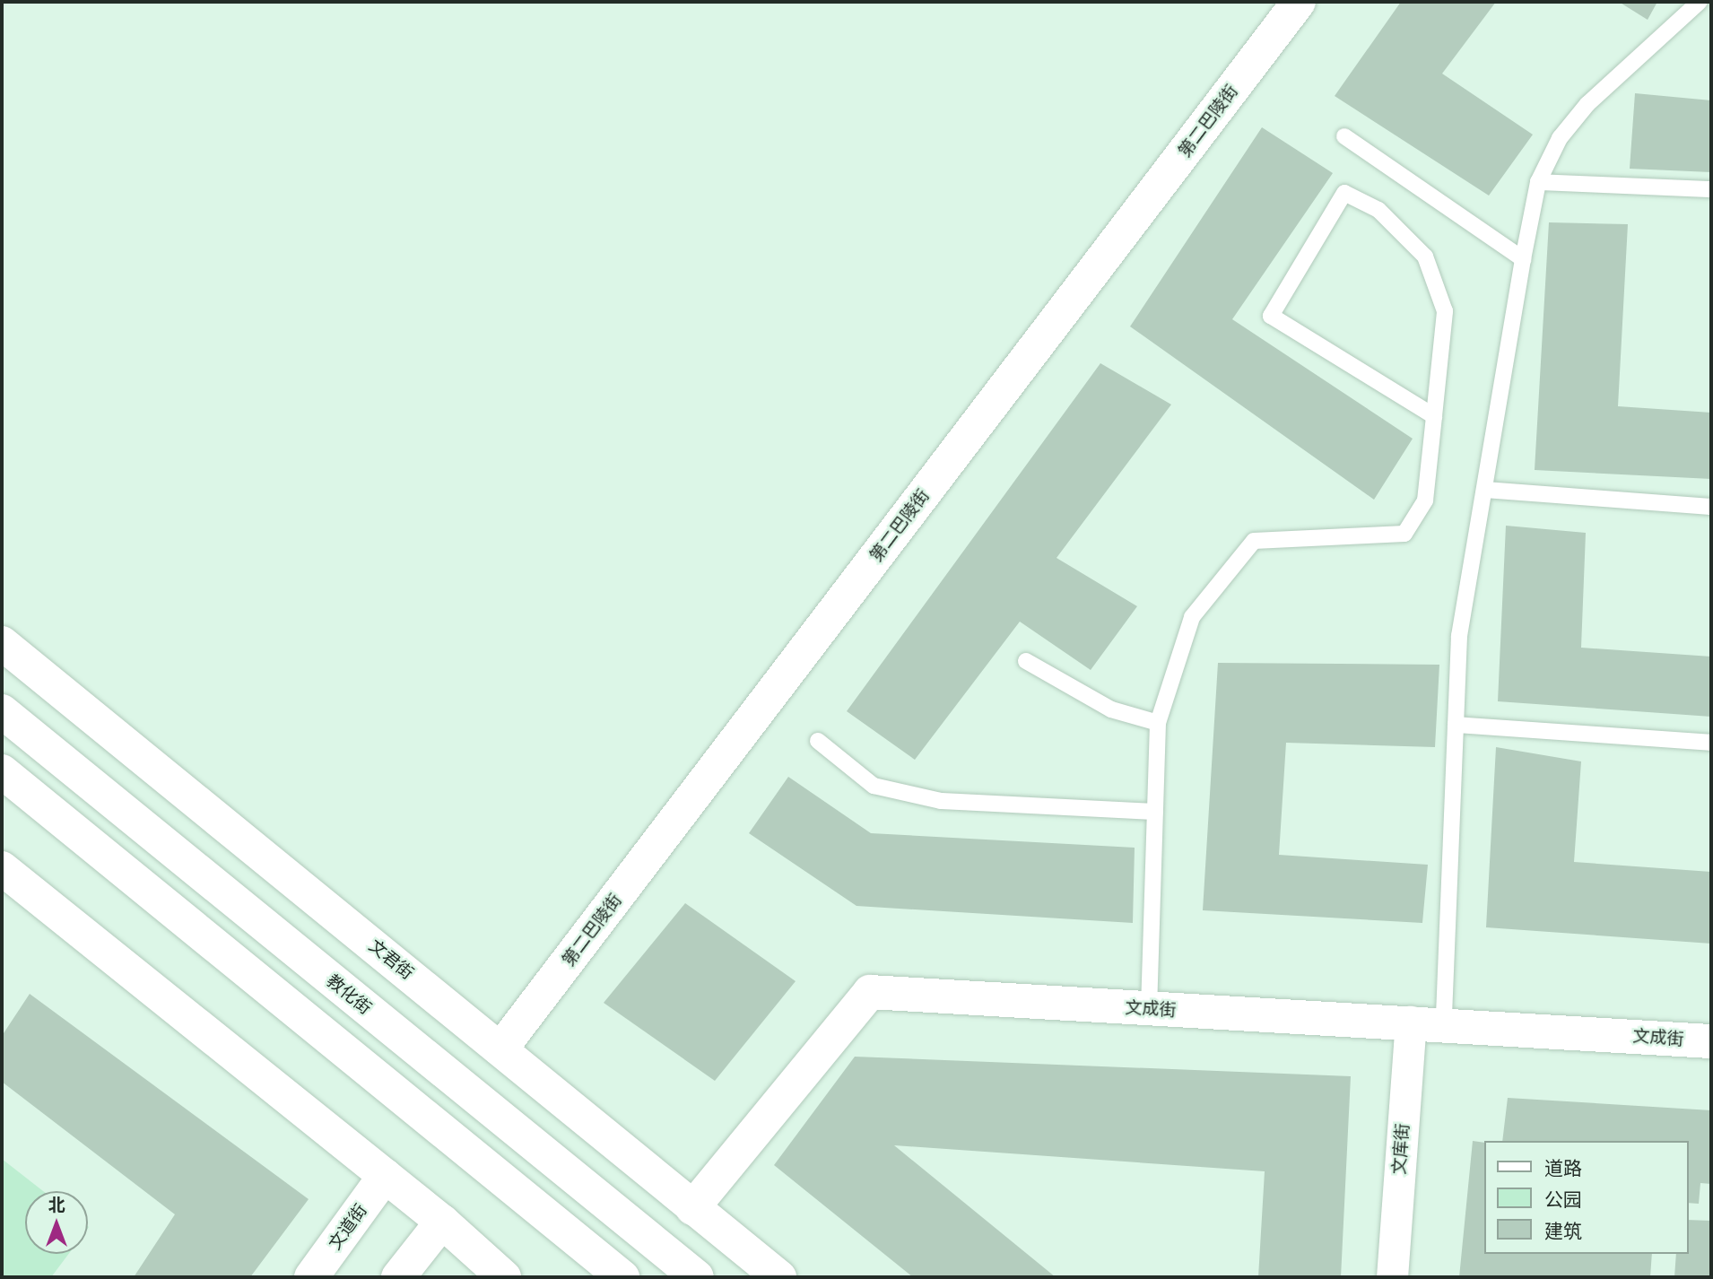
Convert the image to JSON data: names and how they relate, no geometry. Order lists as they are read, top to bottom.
{
  "streets": {
    "main road": [
      "第二巴陵街",
      "文君街",
      "教化街",
      "文成街",
      "文道街"
    ],
    "street": ["文库街"]
  },
  "crossings": [
    ["第二巴陵街", "文君街"],
    ["文君街", "文成街"],
    ["文成街", "文库街"]
  ],
  "legend": ["道路", "公园", "建筑"],
  "north": "top"
}
